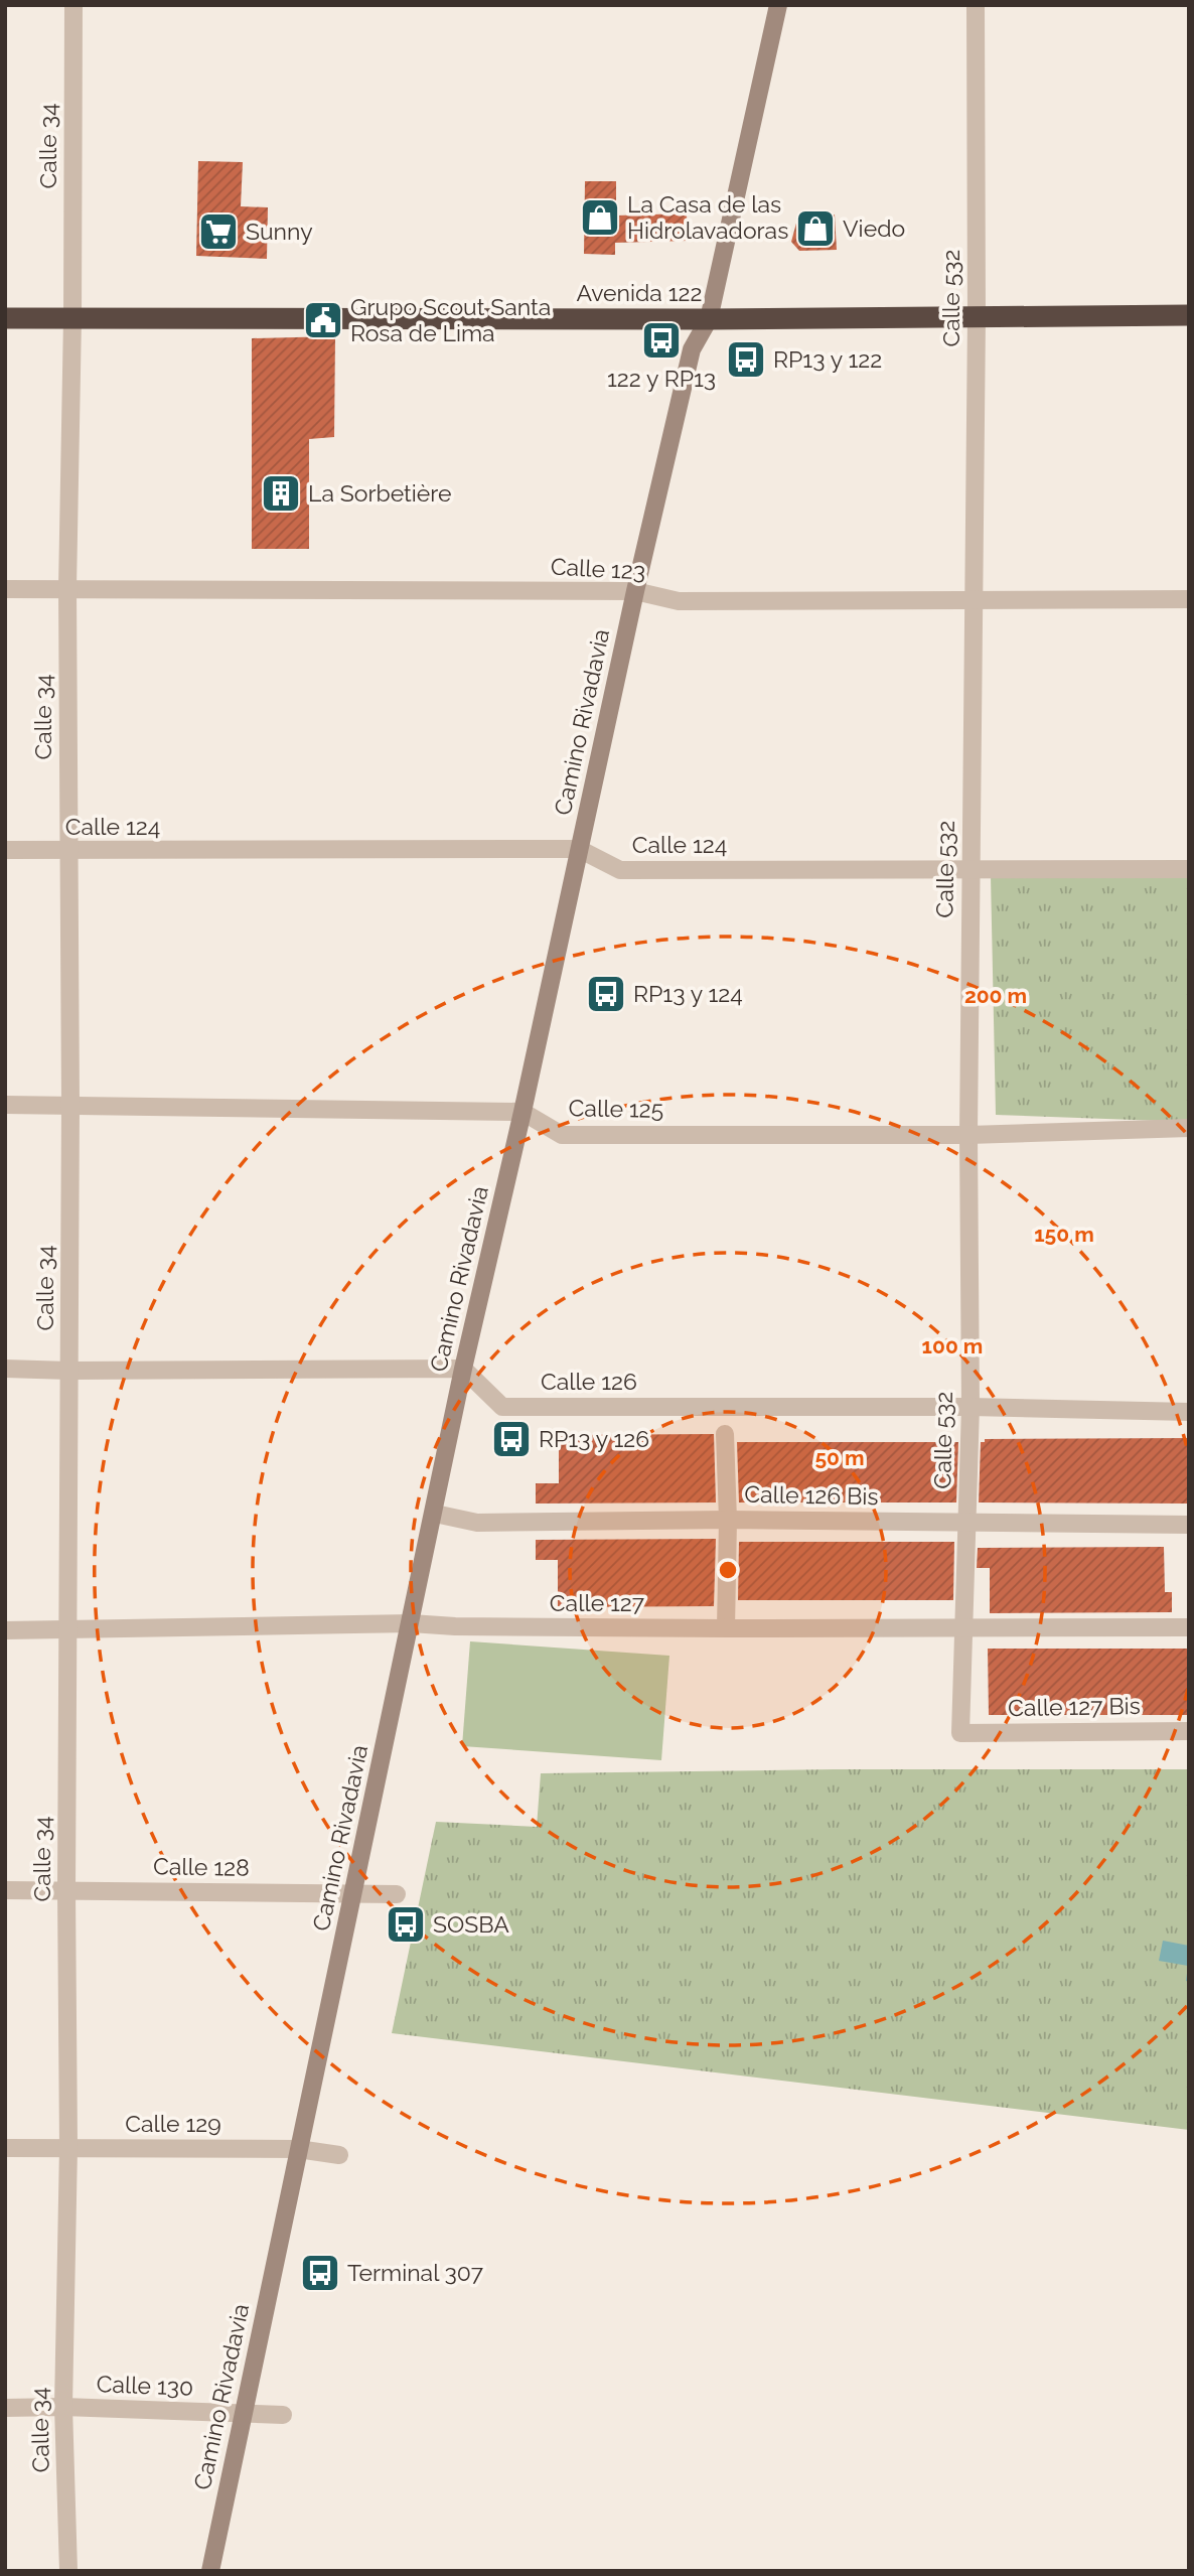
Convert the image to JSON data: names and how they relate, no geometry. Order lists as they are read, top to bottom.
{
  "streets": {
    "highway": ["Avenida 122"],
    "main road": ["Camino Rivadavia"],
    "street": [
      "Calle 34",
      "Calle 532",
      "Calle 123",
      "Calle 124",
      "Calle 125",
      "Calle 126",
      "Calle 126 Bis",
      "Calle 127",
      "Calle 127 Bis",
      "Calle 128",
      "Calle 129",
      "Calle 130"
    ]
  },
  "crossings": [
    ["Calle 34", "Avenida 122"],
    ["Calle 34", "Calle 123"],
    ["Calle 34", "Calle 124"],
    ["Calle 34", "Calle 125"],
    ["Calle 34", "Calle 127"],
    ["Calle 34", "Calle 128"],
    ["Calle 34", "Calle 129"],
    ["Calle 34", "Calle 130"],
    ["Avenida 122", "Calle 532"],
    ["Avenida 122", "Camino Rivadavia"],
    ["Calle 532", "Calle 123"],
    ["Calle 532", "Calle 124"],
    ["Calle 532", "Calle 125"],
    ["Calle 532", "Calle 126"],
    ["Calle 532", "Calle 126 Bis"],
    ["Calle 532", "Calle 127"],
    ["Calle 532", "Calle 127 Bis"],
    ["Calle 123", "Camino Rivadavia"],
    ["Camino Rivadavia", "Calle 124"],
    ["Camino Rivadavia", "Calle 125"],
    ["Camino Rivadavia", "Calle 126"],
    ["Camino Rivadavia", "Calle 126 Bis"],
    ["Camino Rivadavia", "Calle 127"],
    ["Camino Rivadavia", "Calle 128"],
    ["Camino Rivadavia", "Calle 129"],
    ["Camino Rivadavia", "Calle 130"]
  ],
  "places": {
    "shop": ["La Casa de las Hidrolavadoras", "Viedo"],
    "supermarket": ["Sunny"],
    "public building": ["Grupo Scout Santa Rosa de Lima"],
    "bus stop": [
      "122 y RP13",
      "RP13 y 122",
      "RP13 y 124",
      "RP13 y 126",
      "SOSBA",
      "Terminal 307"
    ],
    "building": ["La Sorbetière"]
  },
  "rings": [
    "200 m",
    "150 m",
    "100 m",
    "50 m"
  ]
}
